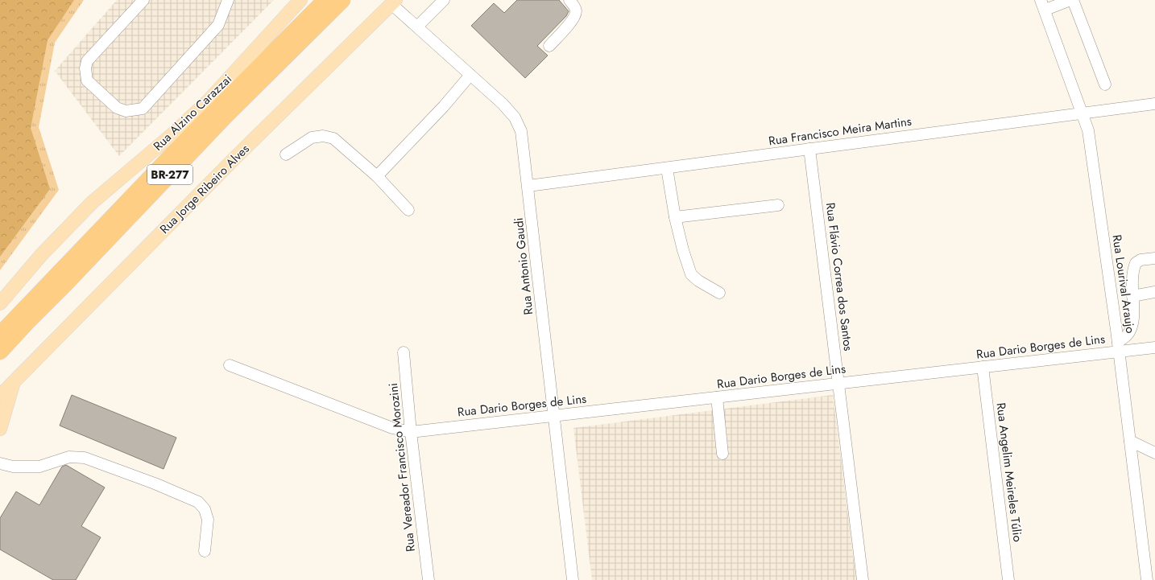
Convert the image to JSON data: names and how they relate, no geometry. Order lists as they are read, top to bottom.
{
  "streets": {
    "highway": ["BR-277"],
    "main road": ["Rua Alzino Carazzai", "Rua Jorge Ribeiro Alves"],
    "street": [
      "Rua Francisco Meira Martins",
      "Rua Antonio Gaudi",
      "Rua Flávio Correa dos Santos",
      "Rua Lourival Araujo",
      "Rua Dario Borges de Lins",
      "Rua Vereador Francisco Morozini",
      "Rua Angelim Meireles Túlio"
    ]
  },
  "crossings": [
    ["Rua Francisco Meira Martins", "Rua Antonio Gaudi"],
    ["Rua Francisco Meira Martins", "Rua Flávio Correa dos Santos"],
    ["Rua Francisco Meira Martins", "Rua Lourival Araujo"],
    ["Rua Jorge Ribeiro Alves", "Rua Antonio Gaudi"],
    ["Rua Antonio Gaudi", "Rua Dario Borges de Lins"],
    ["Rua Flávio Correa dos Santos", "Rua Dario Borges de Lins"],
    ["Rua Lourival Araujo", "Rua Dario Borges de Lins"],
    ["Rua Dario Borges de Lins", "Rua Vereador Francisco Morozini"],
    ["Rua Dario Borges de Lins", "Rua Angelim Meireles Túlio"]
  ]
}
